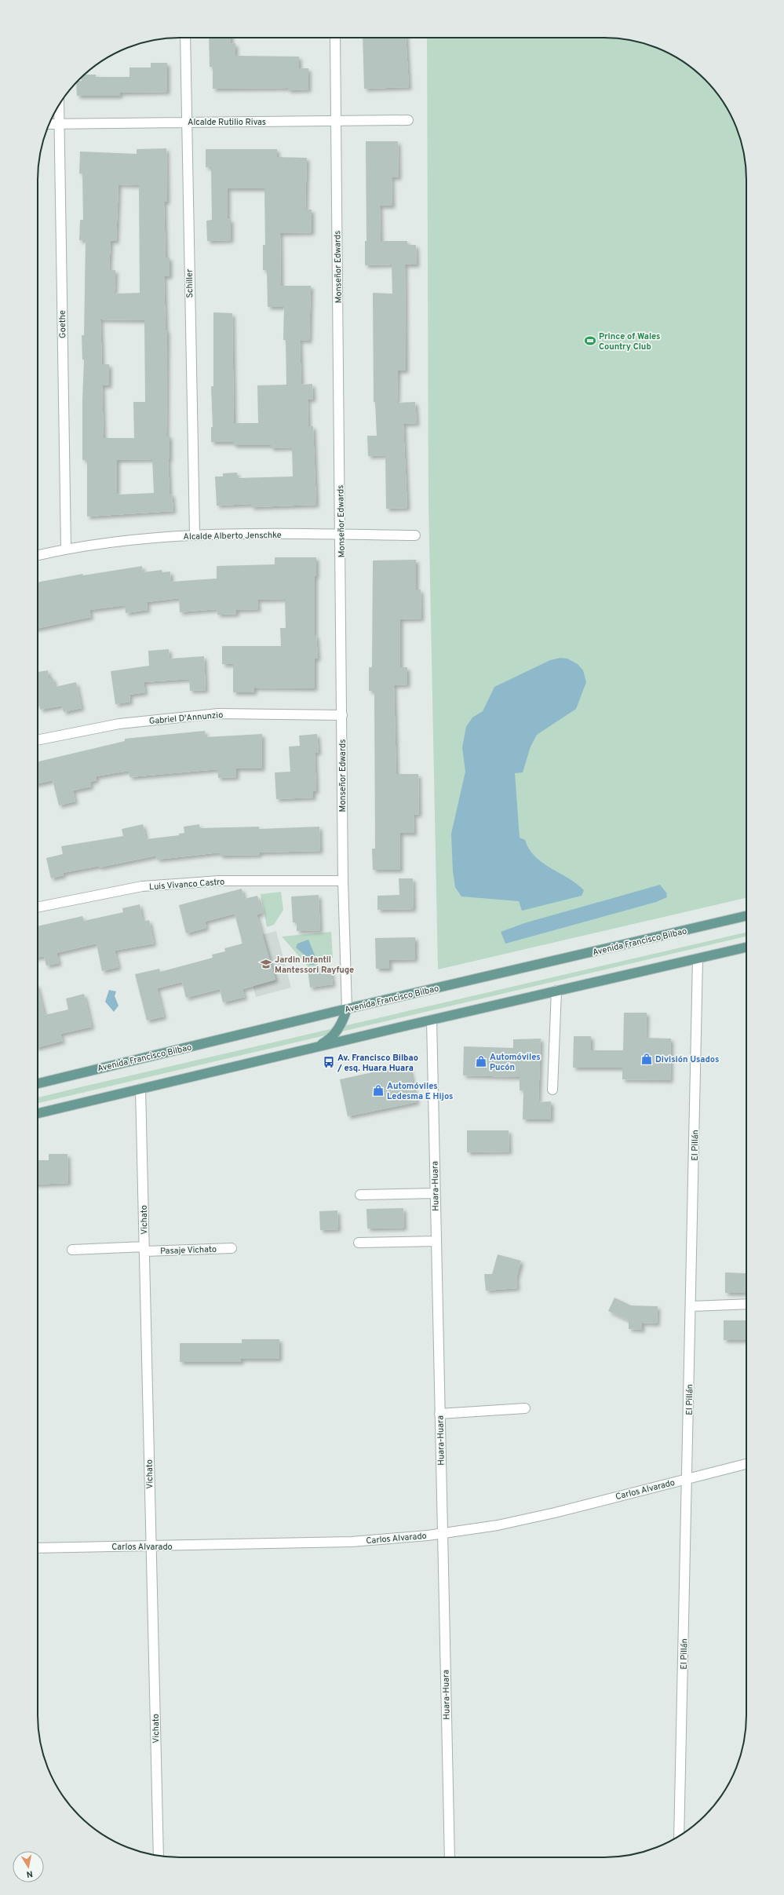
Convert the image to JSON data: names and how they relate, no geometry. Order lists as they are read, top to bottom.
{
  "streets": {
    "main road": ["Avenida Francisco Bilbao"],
    "street": [
      "Alcalde Rutilio Rivas",
      "Monseñor Edwards",
      "Schiller",
      "Goethe",
      "Alcalde Alberto Jenschke",
      "Gabriel D'Annunzio",
      "Luis Vivanco Castro",
      "El Pillán",
      "Huara-Huara",
      "Vichato",
      "Pasaje Vichato",
      "Carlos Alvarado"
    ]
  },
  "crossings": [
    ["Alcalde Rutilio Rivas", "Monseñor Edwards"],
    ["Alcalde Rutilio Rivas", "Schiller"],
    ["Alcalde Rutilio Rivas", "Goethe"],
    ["Monseñor Edwards", "Alcalde Alberto Jenschke"],
    ["Monseñor Edwards", "Gabriel D'Annunzio"],
    ["Monseñor Edwards", "Luis Vivanco Castro"],
    ["Monseñor Edwards", "Avenida Francisco Bilbao"],
    ["Schiller", "Alcalde Alberto Jenschke"],
    ["Goethe", "Alcalde Alberto Jenschke"],
    ["El Pillán", "Carlos Alvarado"],
    ["Huara-Huara", "Carlos Alvarado"],
    ["Vichato", "Pasaje Vichato"],
    ["Vichato", "Carlos Alvarado"]
  ],
  "places": {
    "sports": ["Prince of Wales Country Club"],
    "school or university": ["Jardin Infantil Mantessori Rayfuge"],
    "shop": ["División Usados", "Automóviles Pucón", "Automóviles Ledesma E Hijos"],
    "bus stop": ["Av. Francisco Bilbao / esq. Huara Huara"]
  },
  "north": "bottom"
}
